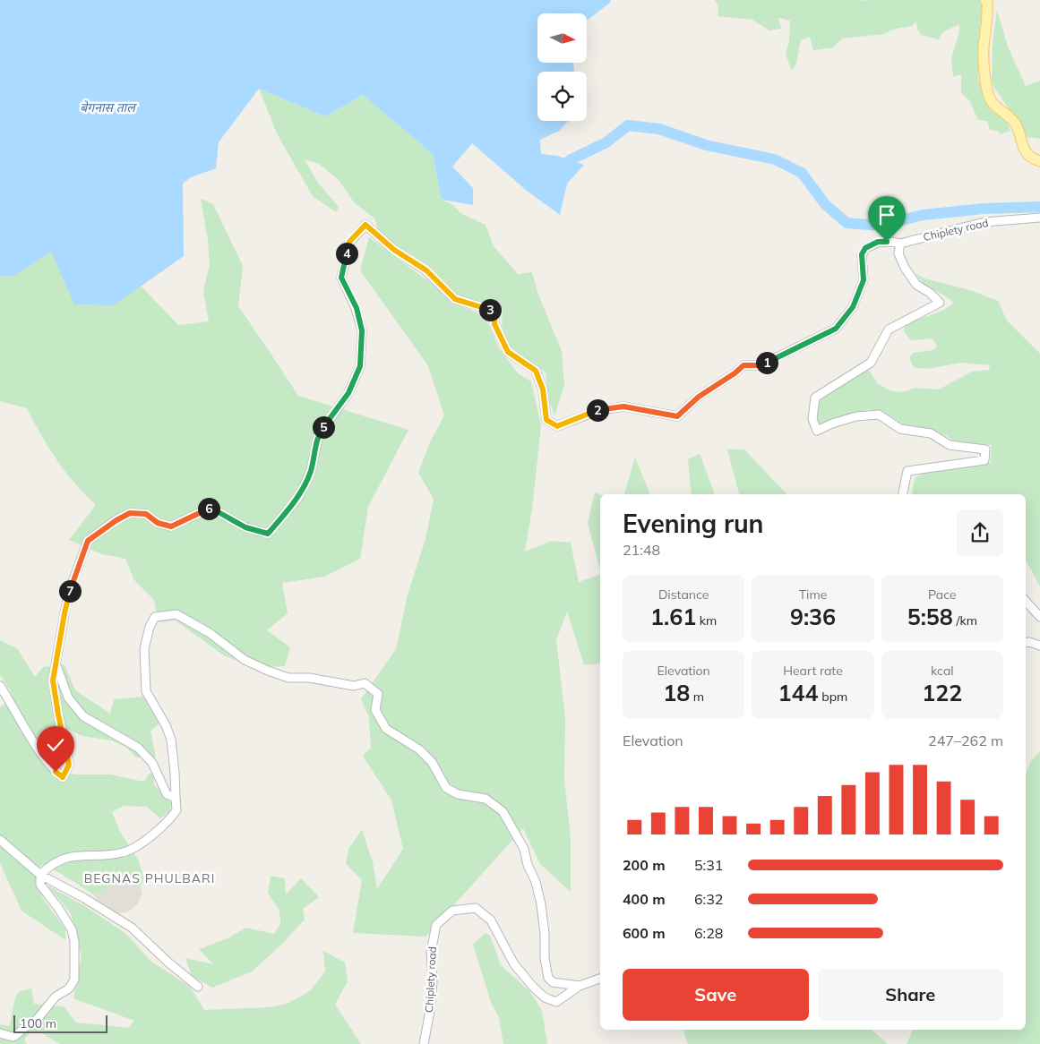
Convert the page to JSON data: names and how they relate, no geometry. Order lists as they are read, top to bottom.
{
  "streets": {
    "street": ["Chiplety road"]
  },
  "districts": ["BEGNAS PHULBARI"],
  "water": ["बेगनास ताल"],
  "scale_bar": "100 m",
  "north": "right",
  "page": {
    "pins": [
      "4",
      "3",
      "1",
      "2",
      "5",
      "6",
      "7"
    ],
    "heading": ["Evening run", "21:48"],
    "stats": [
      ["Distance", "1.61 km"],
      ["Time", "9:36"],
      ["Pace", "5:58 /km"],
      ["Elevation", "18 m"],
      ["Heart rate", "144 bpm"],
      ["kcal", "122"]
    ],
    "chart": ["Elevation", "247–262 m"],
    "list": [
      {
        "name": "200 m",
        "note": "5:31"
      },
      {
        "name": "400 m",
        "note": "6:32"
      },
      {
        "name": "600 m",
        "note": "6:28"
      }
    ],
    "buttons": ["Save", "Share"],
    "scale": "100 m"
  }
}
